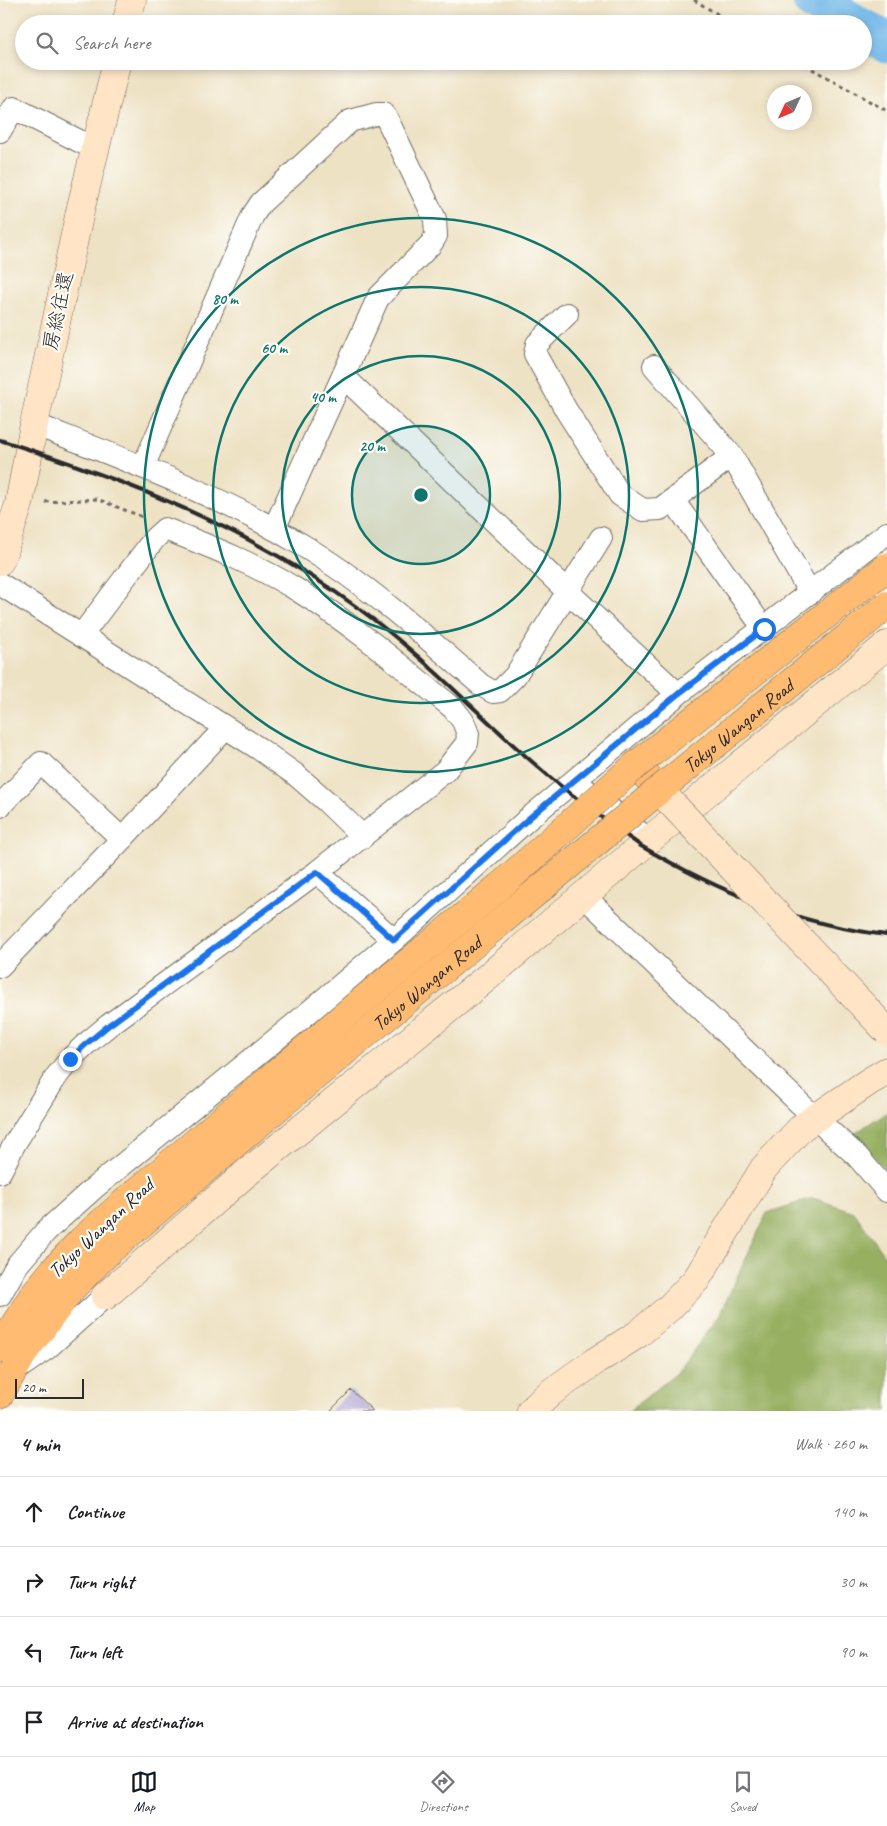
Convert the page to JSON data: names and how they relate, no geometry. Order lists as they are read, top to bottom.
{
  "streets": {
    "highway": ["Tokyo Wangan Road"],
    "street": ["房総往還"]
  },
  "scale_bar": "20 m",
  "north": "bottom left",
  "page": {
    "search": "Search here",
    "scale": "20 m",
    "heading": ["4 min", "Walk · 260 m"],
    "list": [
      ["Continue", "140 m"],
      ["Turn right", "30 m"],
      ["Turn left", "90 m"],
      "Arrive at destination"
    ],
    "nav": ["Map", "Directions", "Saved"]
  },
  "rings": [
    "80 m",
    "60 m",
    "40 m",
    "20 m"
  ]
}
